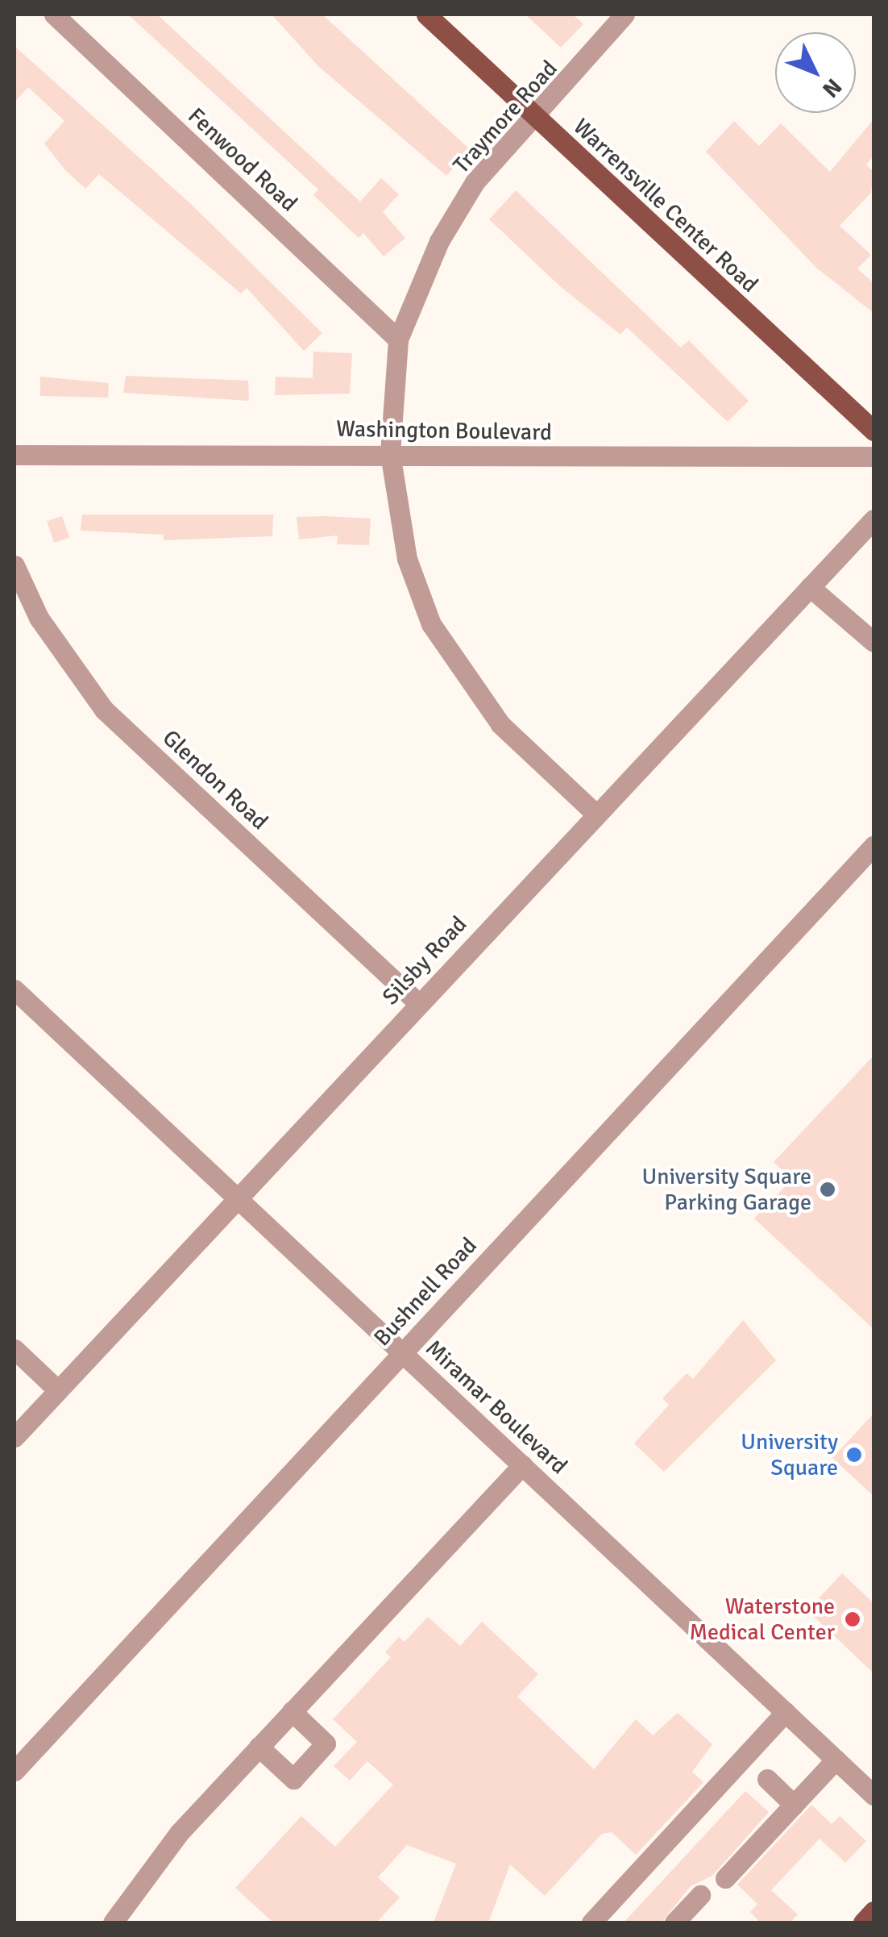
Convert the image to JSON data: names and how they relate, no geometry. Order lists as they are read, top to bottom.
{
  "streets": {
    "main road": ["Warrensville Center Road"],
    "street": [
      "Traymore Road",
      "Fenwood Road",
      "Washington Boulevard",
      "Glendon Road",
      "Silsby Road",
      "Bushnell Road",
      "Miramar Boulevard"
    ]
  },
  "crossings": [
    ["Traymore Road", "Fenwood Road"],
    ["Traymore Road", "Warrensville Center Road"],
    ["Traymore Road", "Washington Boulevard"],
    ["Traymore Road", "Silsby Road"],
    ["Glendon Road", "Silsby Road"],
    ["Silsby Road", "Miramar Boulevard"],
    ["Bushnell Road", "Miramar Boulevard"]
  ],
  "places": ["University Square Parking Garage", "University Square", "Waterstone Medical Center"],
  "north": "bottom right"
}
